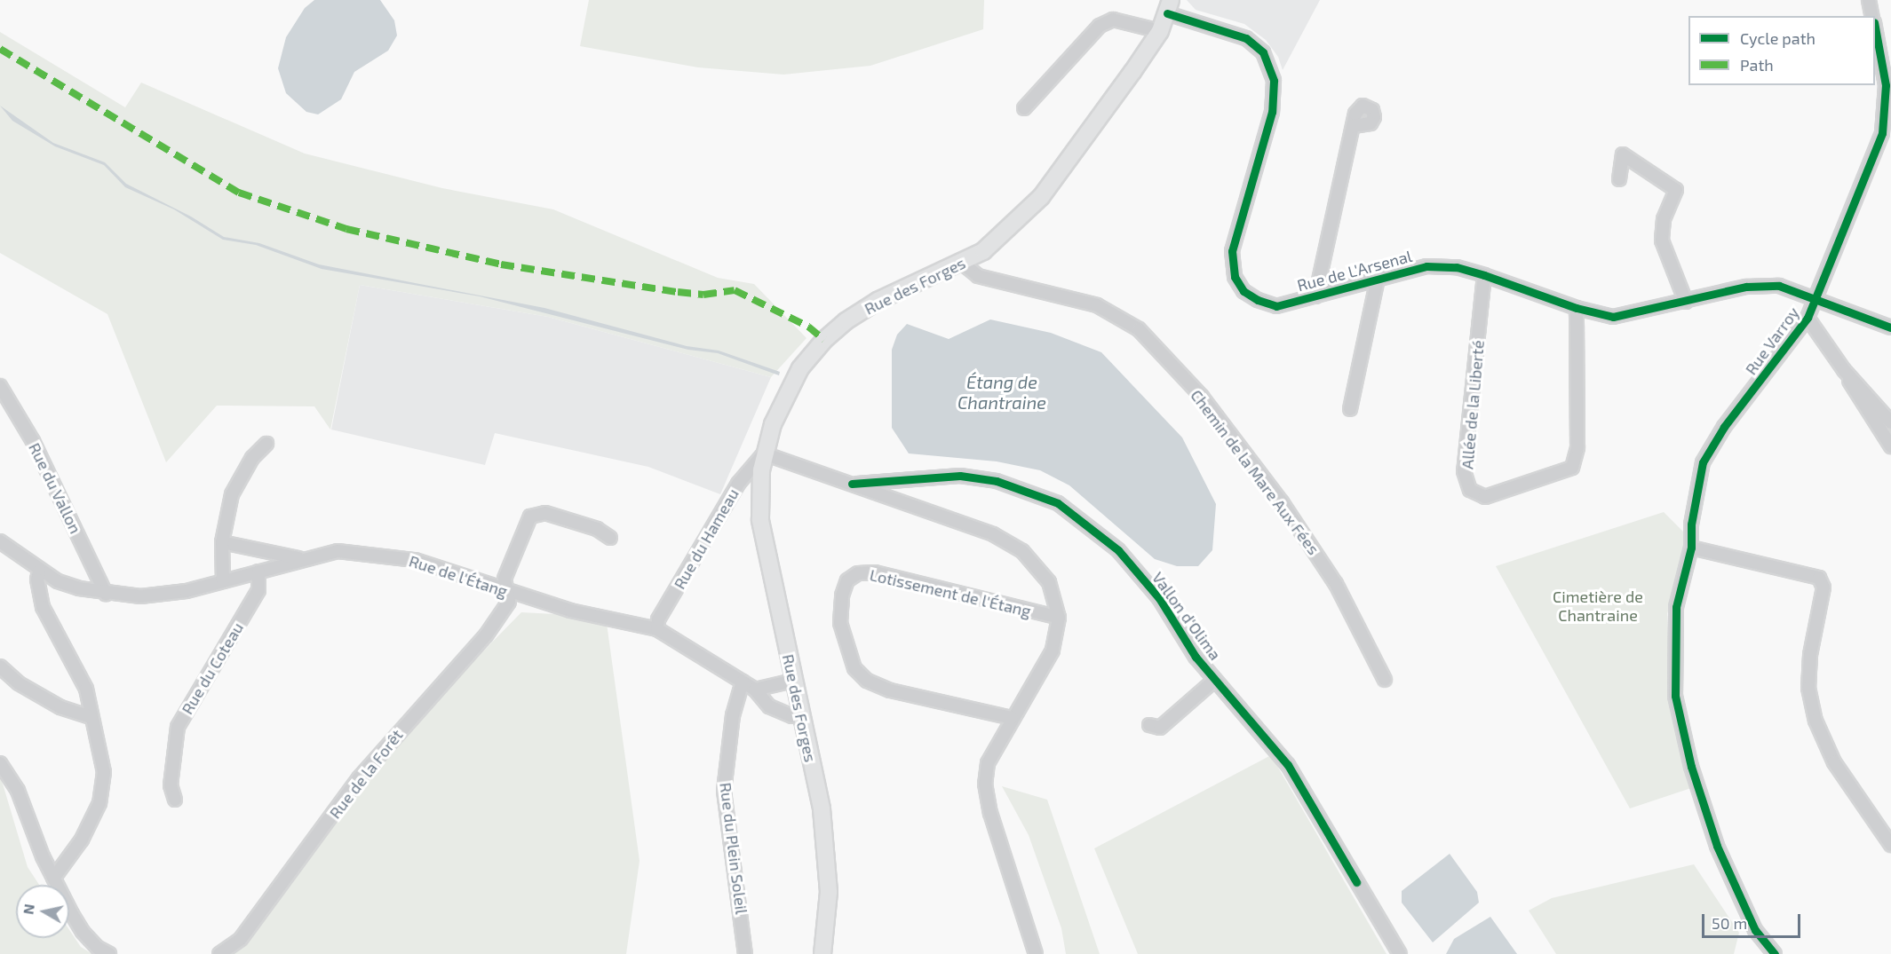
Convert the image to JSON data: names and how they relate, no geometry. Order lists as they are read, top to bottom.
{
  "streets": {
    "main road": ["Rue des Forges"],
    "street": [
      "Rue de L'Arsenal",
      "Rue Varroy",
      "Allée de la Liberté",
      "Chemin de la Mare Aux Fées",
      "Rue du Vallon",
      "Rue du Hameau",
      "Rue de l'Étang",
      "Lotissement de l'Étang",
      "Vallon d'Olima",
      "Rue du Coteau",
      "Rue de la Forêt",
      "Rue du Plein Soleil"
    ]
  },
  "crossings": [
    ["Rue de L'Arsenal", "Rue des Forges"],
    ["Rue de L'Arsenal", "Rue Varroy"],
    ["Rue de L'Arsenal", "Allée de la Liberté"],
    ["Rue des Forges", "Chemin de la Mare Aux Fées"],
    ["Rue des Forges", "Rue du Hameau"],
    ["Rue des Forges", "Rue de l'Étang"],
    ["Rue des Forges", "Vallon d'Olima"],
    ["Rue du Vallon", "Rue de l'Étang"],
    ["Rue du Hameau", "Rue de l'Étang"],
    ["Rue du Hameau", "Vallon d'Olima"],
    ["Rue de l'Étang", "Rue du Coteau"],
    ["Rue de l'Étang", "Rue de la Forêt"],
    ["Rue de l'Étang", "Rue du Plein Soleil"]
  ],
  "water": ["Étang de Chantraine"],
  "parks": ["Cimetière de Chantraine"],
  "legend": ["Cycle path", "Path"],
  "scale_bar": "50 m",
  "north": "left"
}
